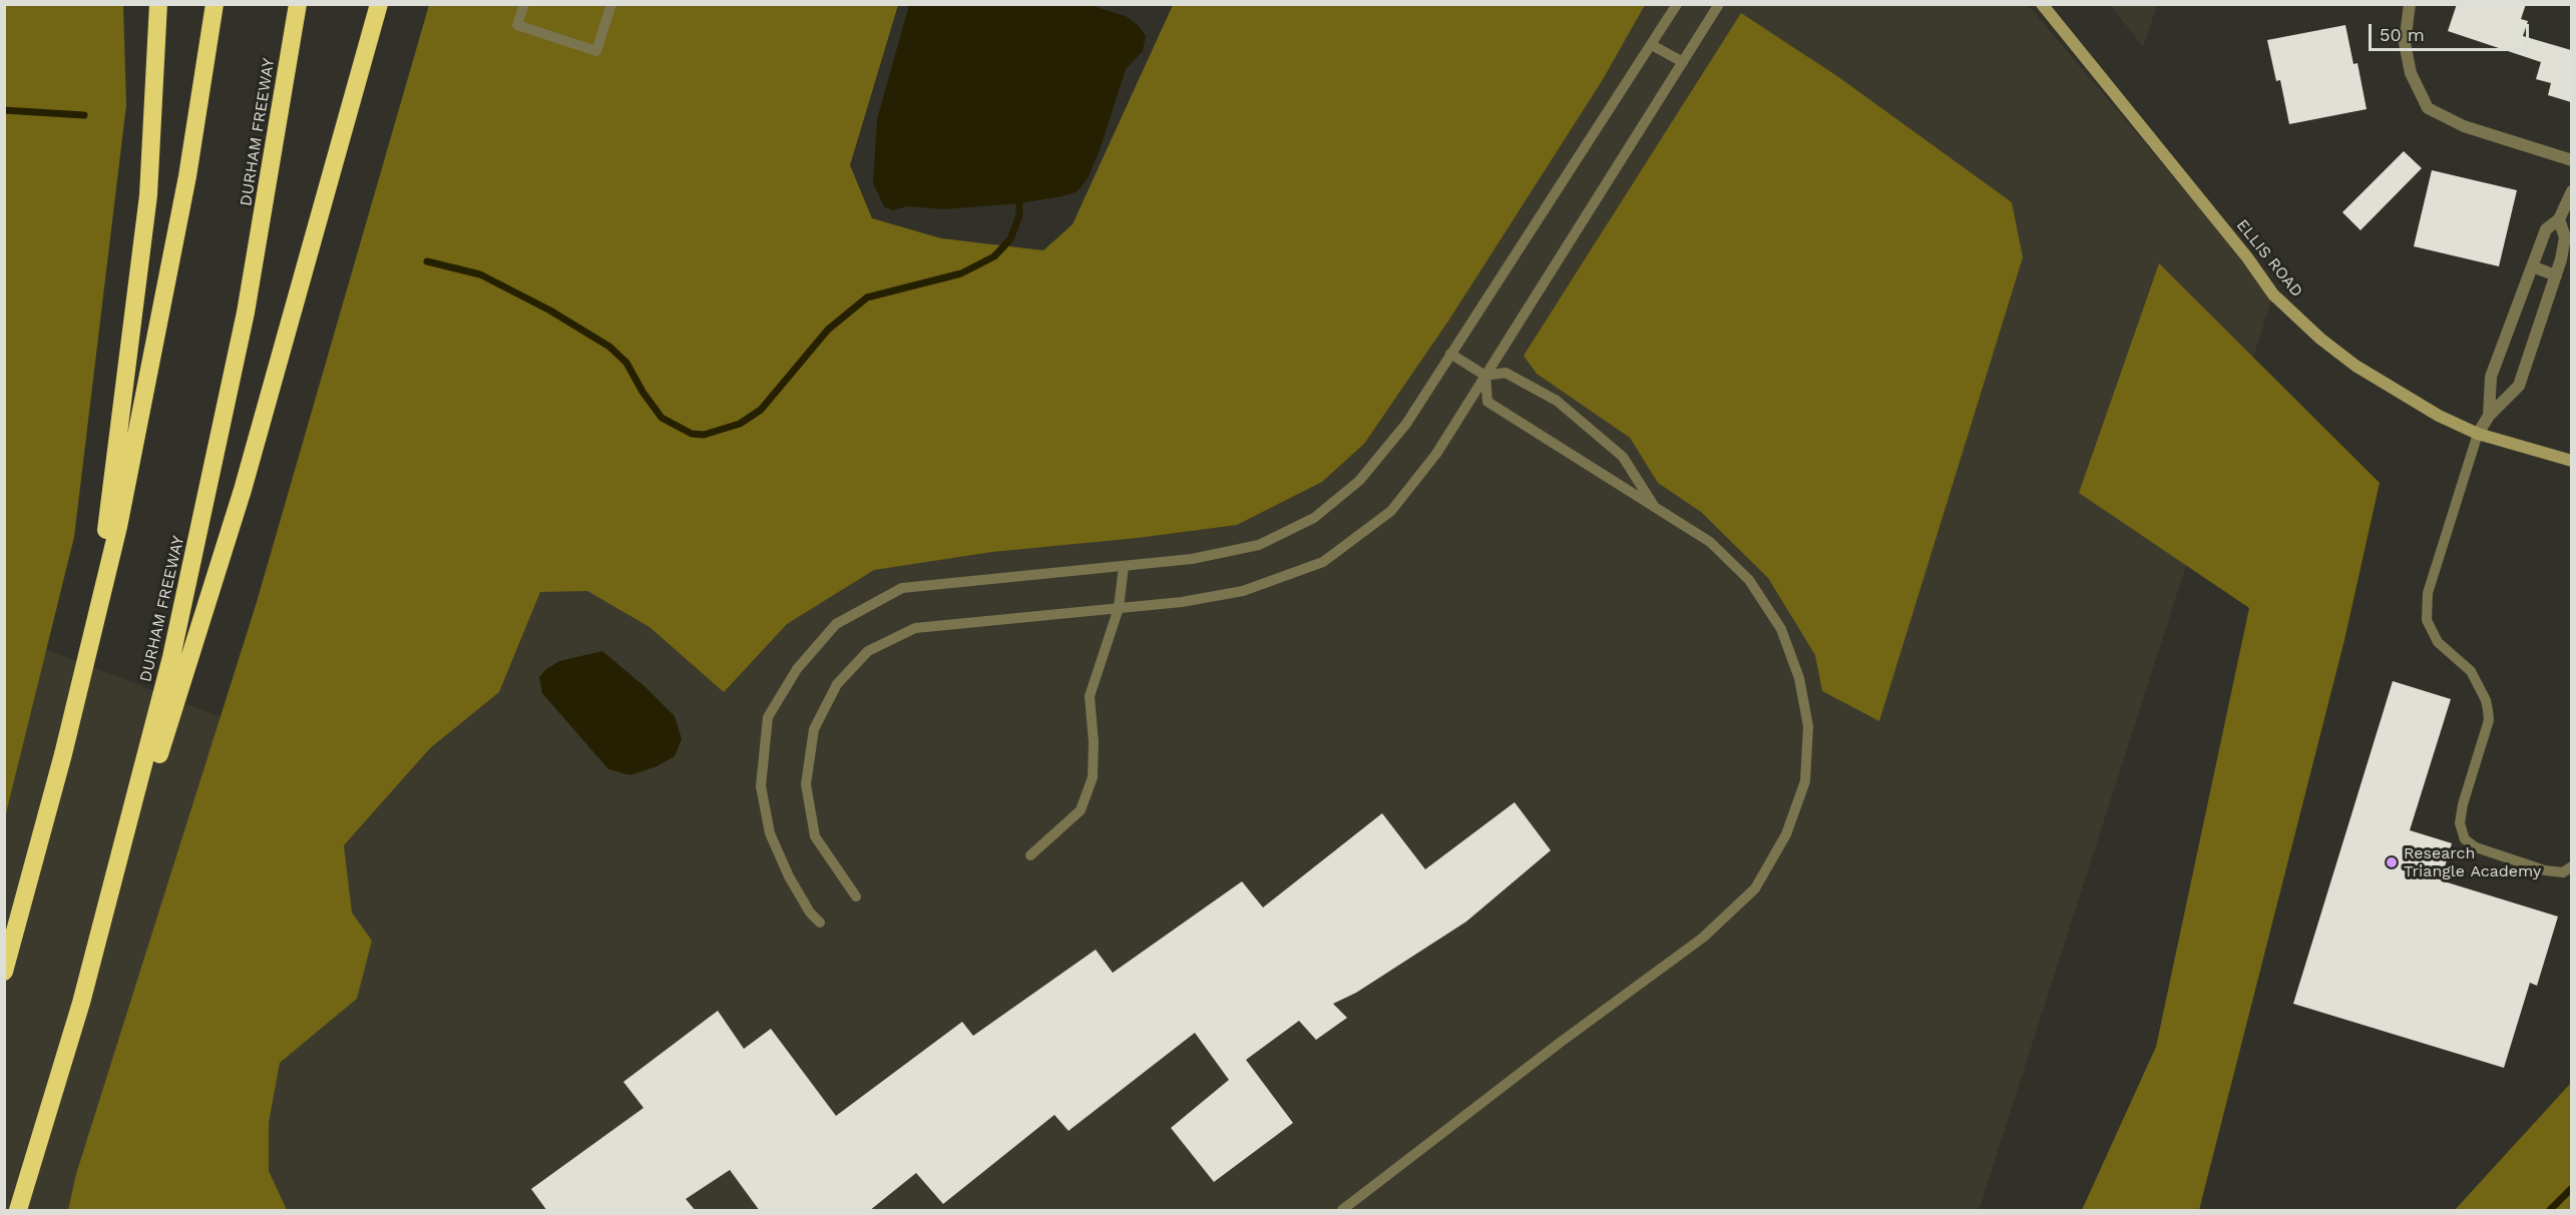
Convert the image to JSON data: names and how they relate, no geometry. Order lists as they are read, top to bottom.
{
  "streets": {
    "highway": ["DURHAM FREEWAY"],
    "main road": ["ELLIS ROAD"]
  },
  "places": ["Research Triangle Academy"],
  "scale_bar": "50 m"
}
